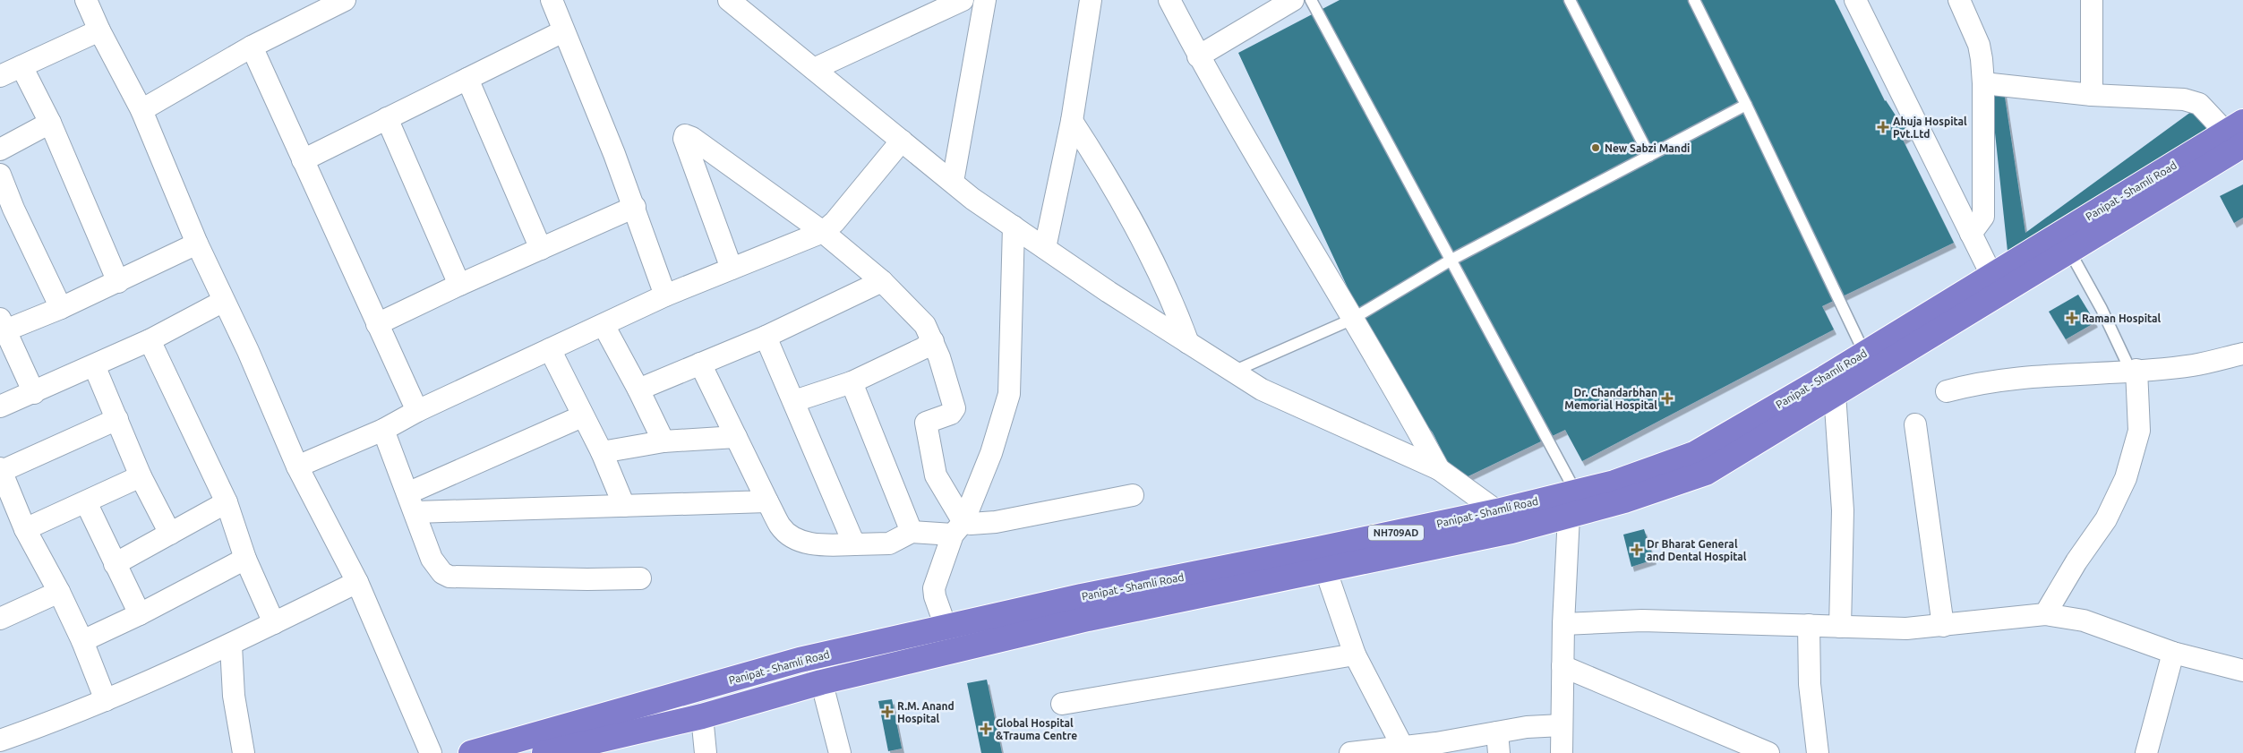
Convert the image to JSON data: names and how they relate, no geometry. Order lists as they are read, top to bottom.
{
  "streets": {
    "highway": ["Panipat - Shamli Road", "NH709AD"]
  },
  "places": {
    "health": [
      "Ahuja Hospital Pvt.Ltd",
      "Raman Hospital",
      "Dr. Chandarbhan Memorial Hospital",
      "Dr Bharat General and Dental Hospital",
      "R.M. Anand Hospital",
      "Global Hospital &Trauma Centre"
    ],
    "other": ["New Sabzi Mandi"]
  }
}
